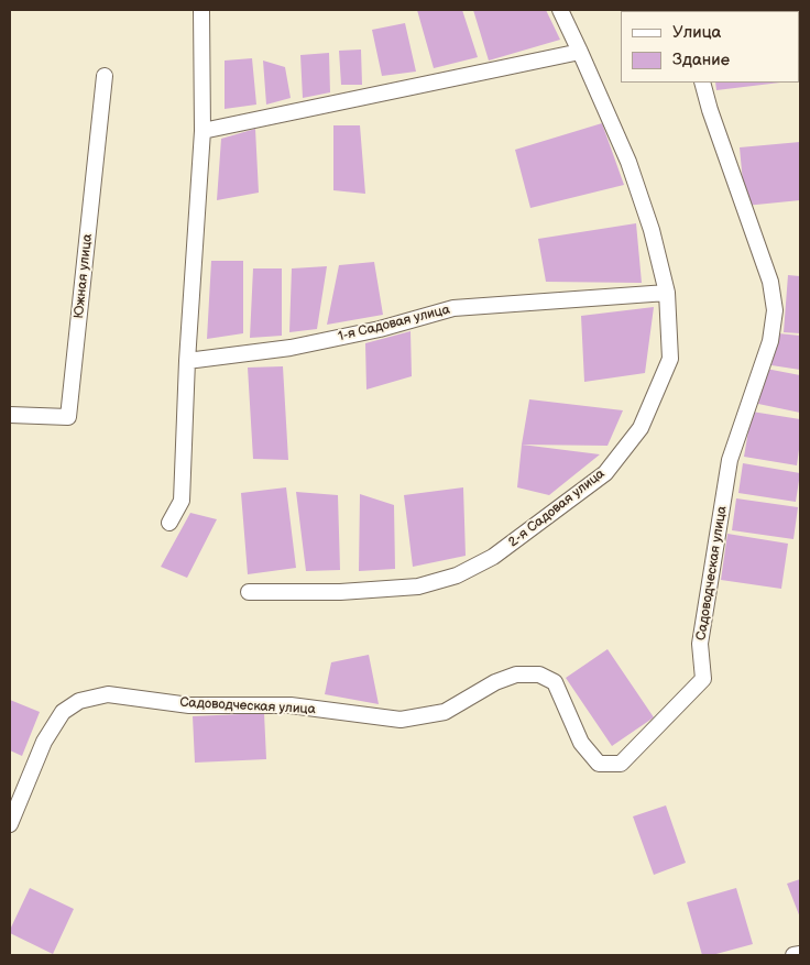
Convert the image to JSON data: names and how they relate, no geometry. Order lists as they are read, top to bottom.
{
  "streets": {
    "street": [
      "Южная улица",
      "1-я Садовая улица",
      "2-я Садовая улица",
      "Садоводческая улица"
    ]
  },
  "crossings": [
    ["1-я Садовая улица", "2-я Садовая улица"]
  ],
  "legend": ["Улица", "Здание"]
}
